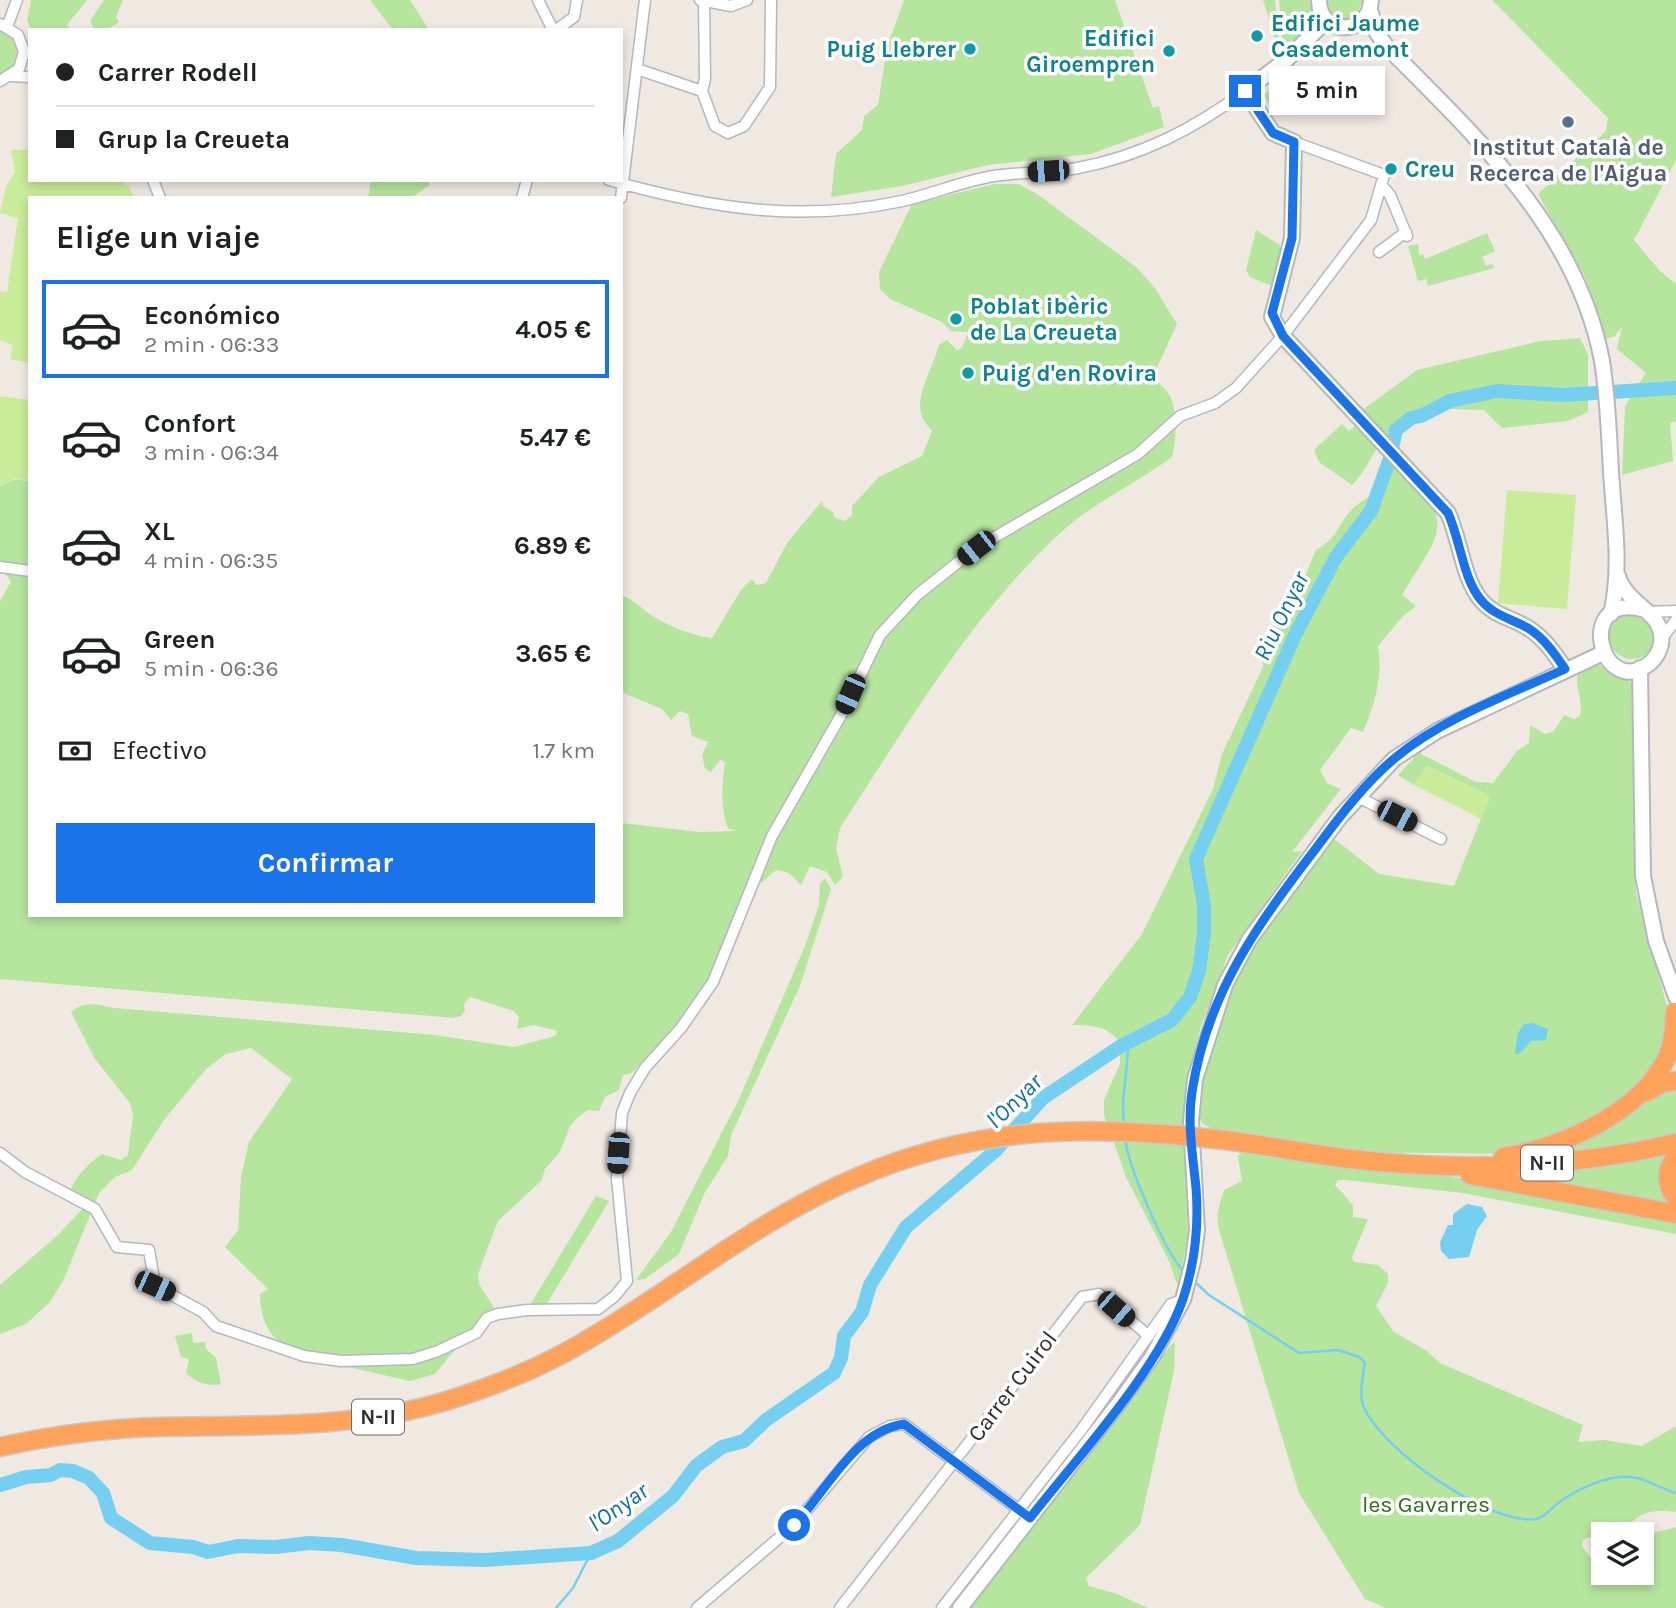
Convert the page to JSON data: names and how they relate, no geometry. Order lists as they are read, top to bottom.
{
  "streets": {
    "highway": ["N-II"],
    "street": ["Carrer Cuirol"]
  },
  "water": ["Riu Onyar", "l'Onyar"],
  "parks": ["les Gavarres"],
  "places": [
    "Edifici Jaume Casademont",
    "Puig Llebrer",
    "Edifici Giroempren",
    "Institut Català de Recerca de l'Aigua",
    "Creu",
    "Poblat ibèric de La Creueta",
    "Puig d'en Rovira"
  ],
  "page": {
    "banner": ["Carrer Rodell", "Grup la Creueta"],
    "bubble": "5 min",
    "heading": "Elige un viaje",
    "list": [
      {
        "name": "Económico",
        "note": "2 min · 06:33",
        "value": "4.05 €"
      },
      {
        "name": "Confort",
        "note": "3 min · 06:34",
        "value": "5.47 €"
      },
      {
        "name": "XL",
        "note": "4 min · 06:35",
        "value": "6.89 €"
      },
      {
        "name": "Green",
        "note": "5 min · 06:36",
        "value": "3.65 €"
      }
    ],
    "pay": ["Efectivo", "1.7 km"],
    "buttons": "Confirmar"
  }
}
